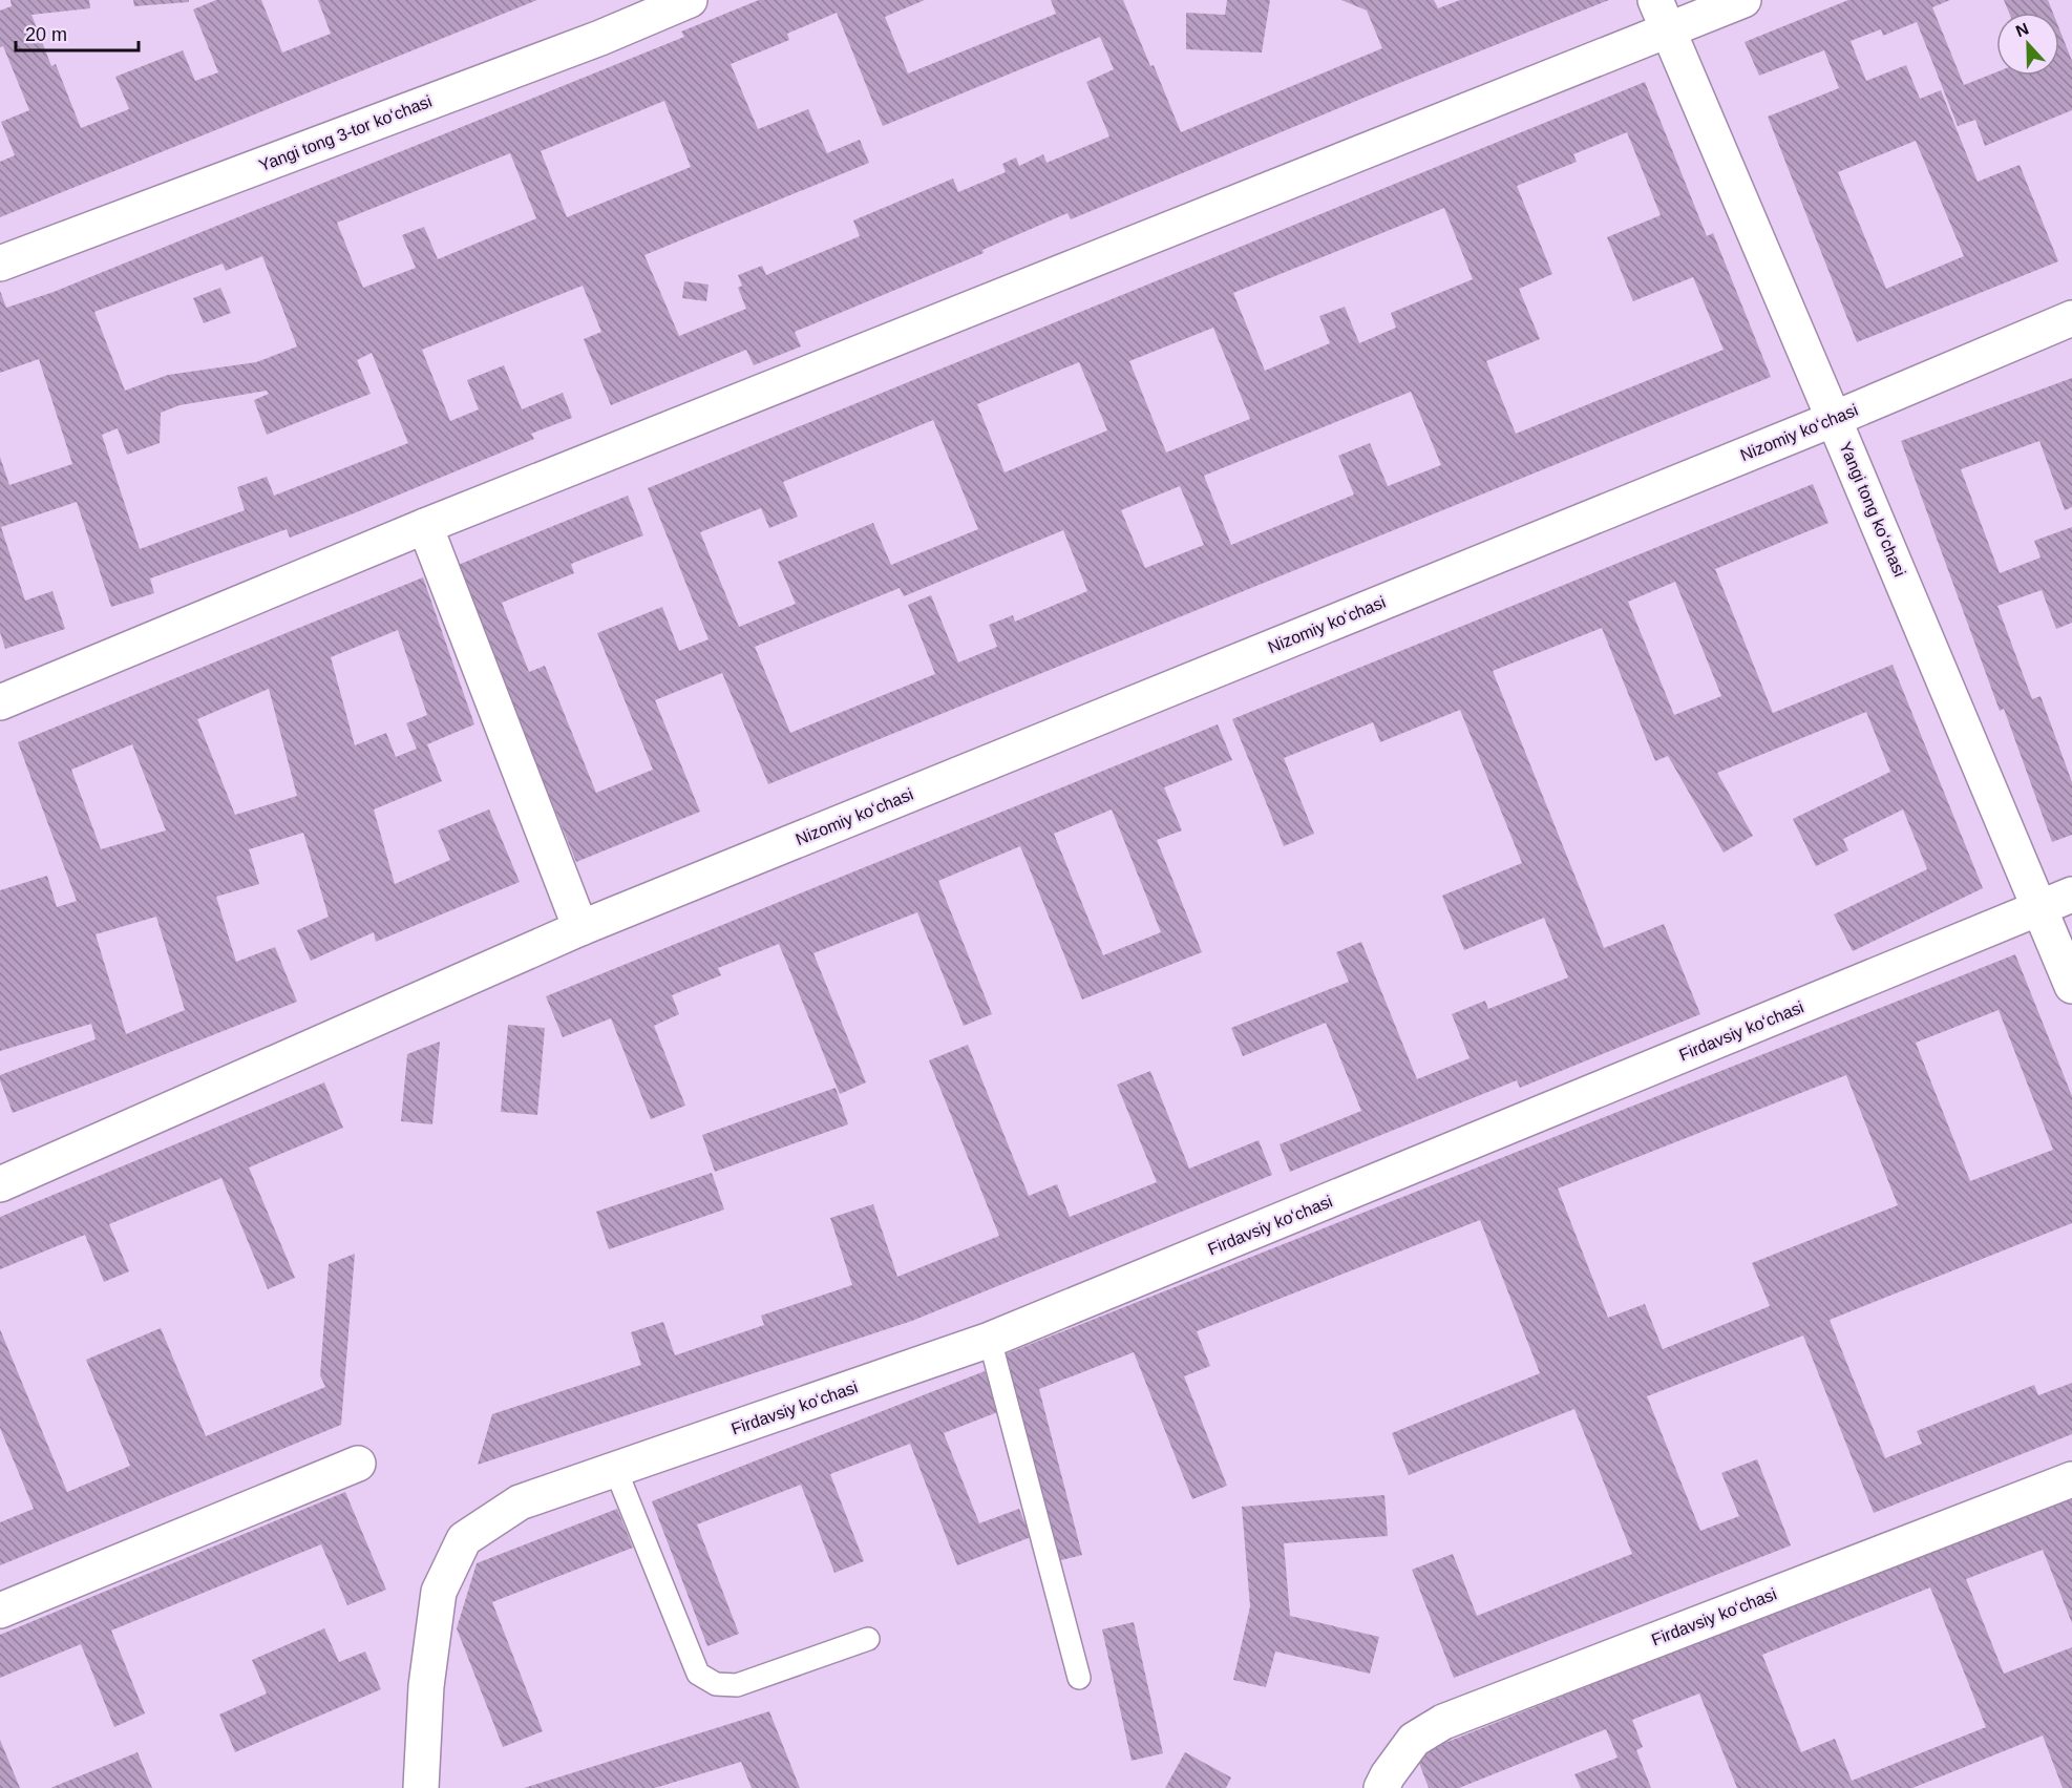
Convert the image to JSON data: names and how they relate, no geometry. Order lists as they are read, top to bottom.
{
  "streets": {
    "street": [
      "Yangi tong 3-tor koʻchasi",
      "Nizomiy koʻchasi",
      "Yangi tong koʻchasi",
      "Firdavsiy koʻchasi"
    ]
  },
  "crossings": [
    ["Nizomiy koʻchasi", "Yangi tong koʻchasi"],
    ["Yangi tong koʻchasi", "Firdavsiy koʻchasi"]
  ],
  "scale_bar": "20 m",
  "north": "top"
}
